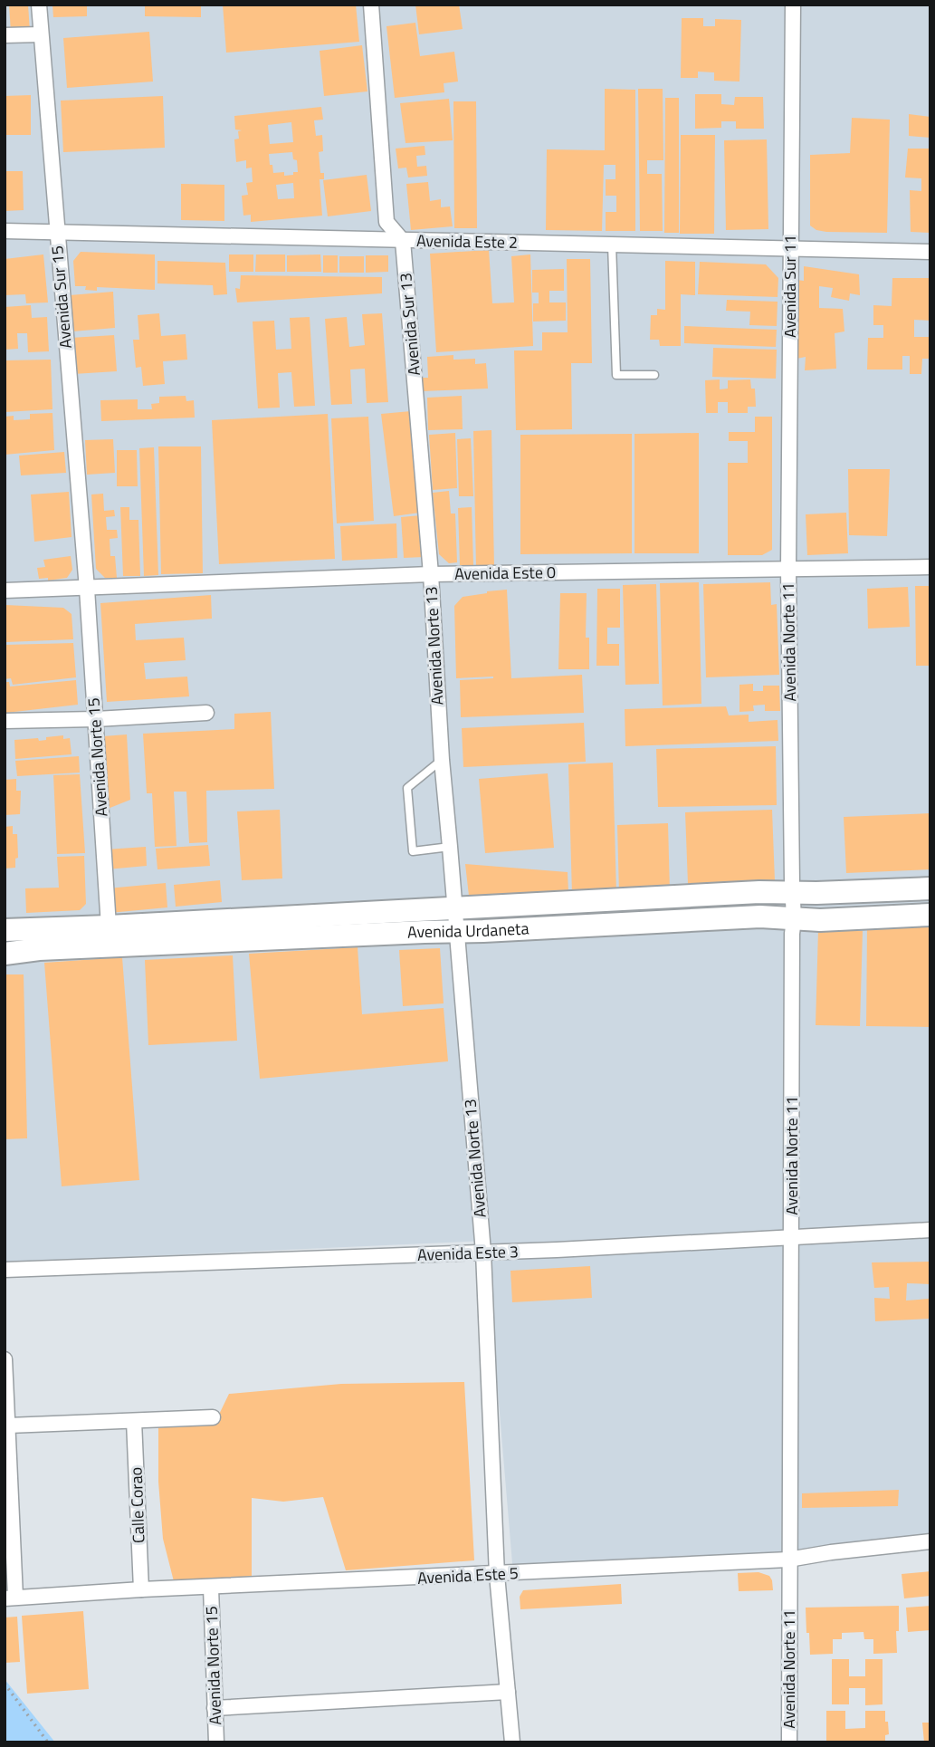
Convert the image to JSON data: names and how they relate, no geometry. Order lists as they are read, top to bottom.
{
  "streets": {
    "main road": ["Avenida Urdaneta"],
    "street": [
      "Avenida Este 2",
      "Avenida Sur 11",
      "Avenida Sur 15",
      "Avenida Sur 13",
      "Avenida Este 0",
      "Avenida Norte 11",
      "Avenida Norte 13",
      "Avenida Norte 15",
      "Avenida Este 3",
      "Calle Corao",
      "Avenida Este 5"
    ]
  },
  "crossings": [
    ["Avenida Este 2", "Avenida Sur 11"],
    ["Avenida Este 2", "Avenida Sur 15"],
    ["Avenida Este 2", "Avenida Sur 13"],
    ["Avenida Sur 11", "Avenida Este 0"],
    ["Avenida Sur 11", "Avenida Norte 11"],
    ["Avenida Sur 15", "Avenida Este 0"],
    ["Avenida Sur 15", "Avenida Norte 15"],
    ["Avenida Sur 13", "Avenida Este 0"],
    ["Avenida Sur 13", "Avenida Norte 13"],
    ["Avenida Este 0", "Avenida Norte 11"],
    ["Avenida Este 0", "Avenida Norte 13"],
    ["Avenida Este 0", "Avenida Norte 15"],
    ["Avenida Norte 11", "Avenida Urdaneta"],
    ["Avenida Norte 11", "Avenida Este 3"],
    ["Avenida Norte 11", "Avenida Este 5"],
    ["Avenida Norte 13", "Avenida Urdaneta"],
    ["Avenida Norte 13", "Avenida Este 3"],
    ["Avenida Norte 13", "Avenida Este 5"],
    ["Avenida Norte 15", "Avenida Urdaneta"],
    ["Avenida Norte 15", "Avenida Este 5"],
    ["Calle Corao", "Avenida Este 5"]
  ]
}
